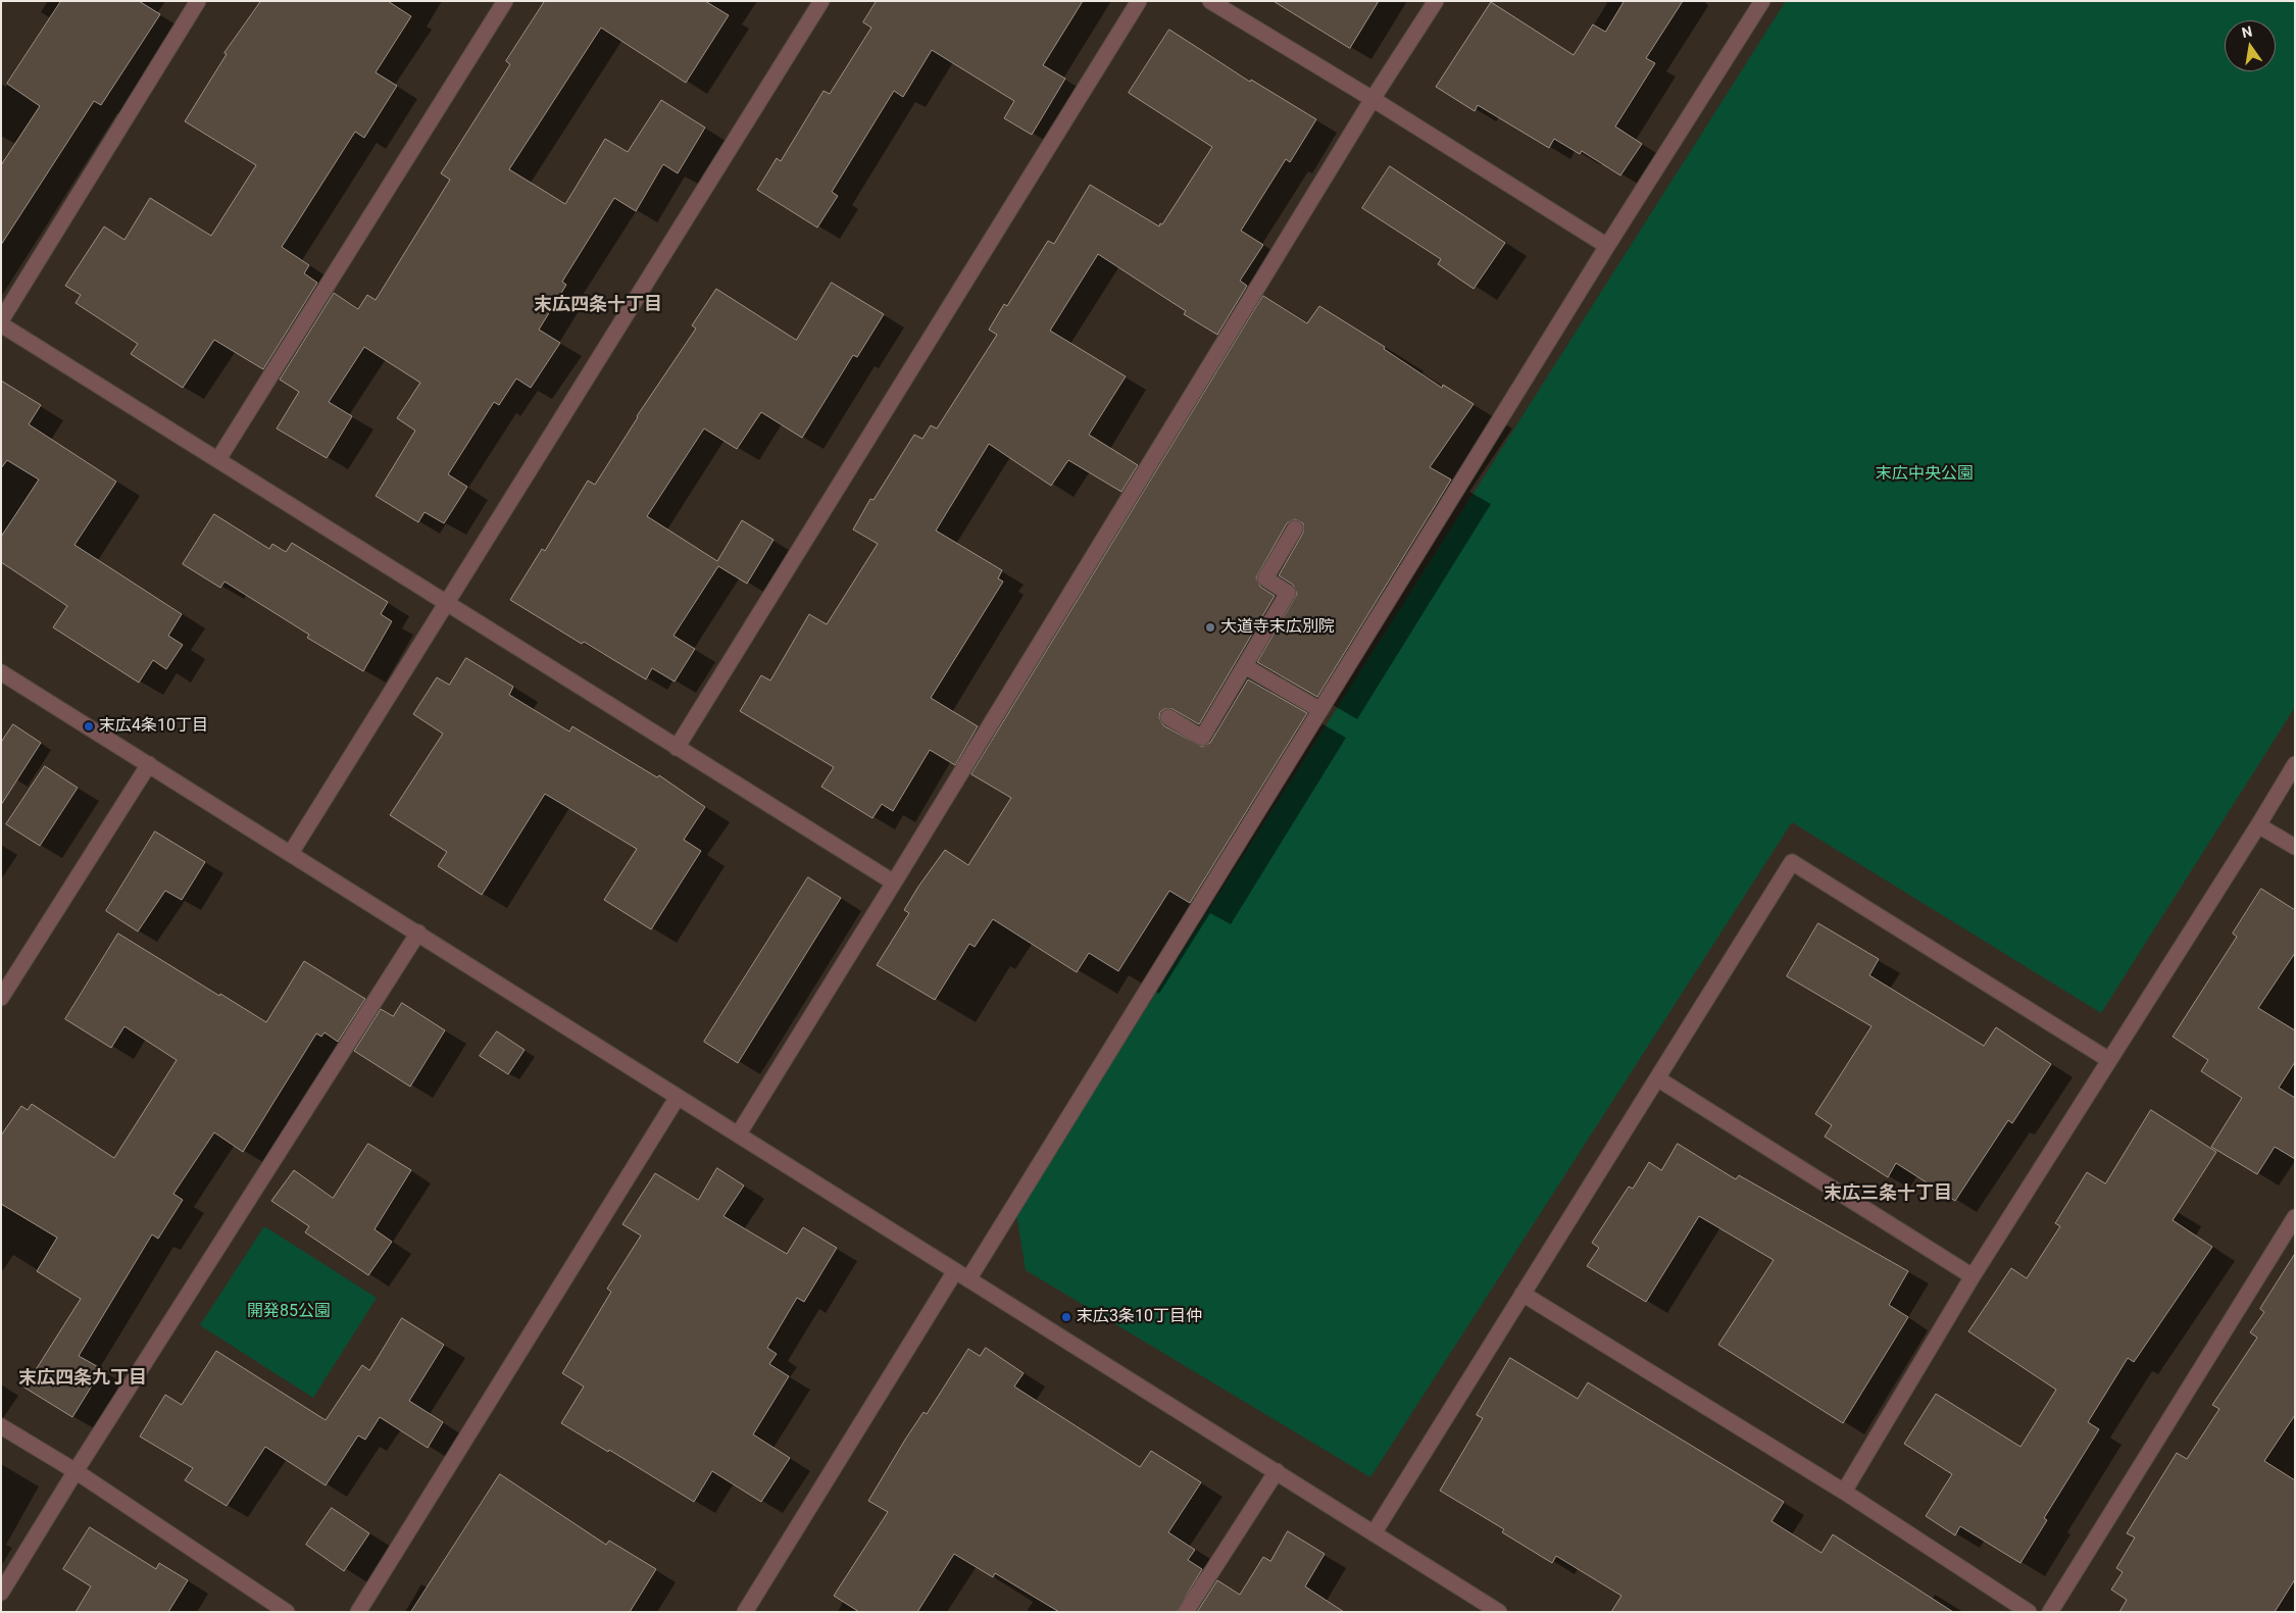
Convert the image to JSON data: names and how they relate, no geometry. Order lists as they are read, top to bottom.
{
  "districts": ["末広四条十丁目", "末広三条十丁目", "末広四条九丁目"],
  "parks": ["末広中央公園", "開発85公園"],
  "places": ["大道寺末広別院", "末広4条10丁目", "末広3条10丁目仲"],
  "north": "top"
}
